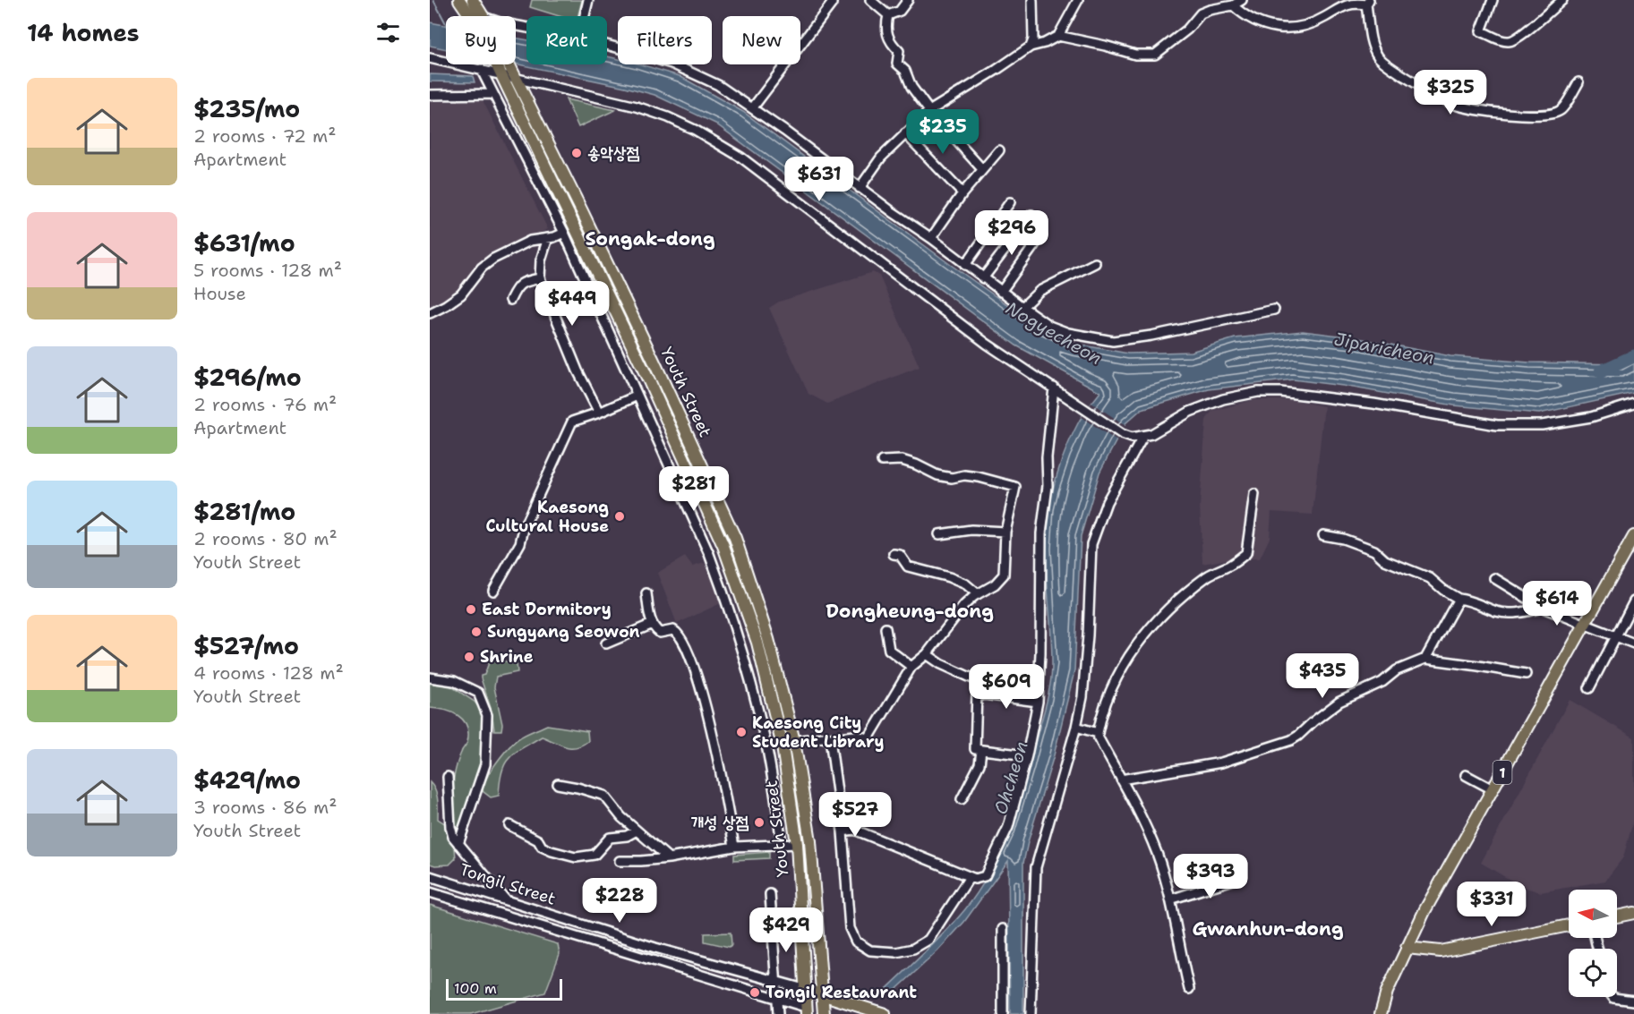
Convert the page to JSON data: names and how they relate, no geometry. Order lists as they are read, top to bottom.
{
  "streets": {
    "main road": ["Youth Street", "1", "Tongil Street"]
  },
  "crossings": [
    ["Youth Street", "Tongil Street"]
  ],
  "districts": ["Songak-dong", "Dongheung-dong", "Gwanhun-dong"],
  "water": ["Nogyecheon", "Jiparicheon", "Ohcheon"],
  "places": [
    "송악상점",
    "Kaesong Cultural House",
    "East Dormitory",
    "Sungyang Seowon",
    "Shrine",
    "Kaesong City Student Library",
    "개성 상점",
    "Tongil Restaurant"
  ],
  "scale_bar": "100 m",
  "north": "left",
  "page": {
    "heading": "14 homes",
    "chip": [
      "Buy",
      "Rent",
      "Filters",
      "New"
    ],
    "list": [
      {
        "name": "$235/mo",
        "note": "2 rooms · 72 m² · Apartment"
      },
      {
        "name": "$631/mo",
        "note": "5 rooms · 128 m² · House"
      },
      {
        "name": "$296/mo",
        "note": "2 rooms · 76 m² · Apartment"
      },
      {
        "name": "$281/mo",
        "note": "2 rooms · 80 m² · Youth Street"
      },
      {
        "name": "$527/mo",
        "note": "4 rooms · 128 m² · Youth Street"
      },
      {
        "name": "$429/mo",
        "note": "3 rooms · 86 m² · Youth Street"
      }
    ],
    "price": [
      "$325",
      "$235",
      "$631",
      "$296",
      "$449",
      "$281",
      "$614",
      "$435",
      "$609",
      "$527",
      "$393",
      "$228",
      "$331",
      "$429"
    ],
    "scale": "100 m"
  }
}
